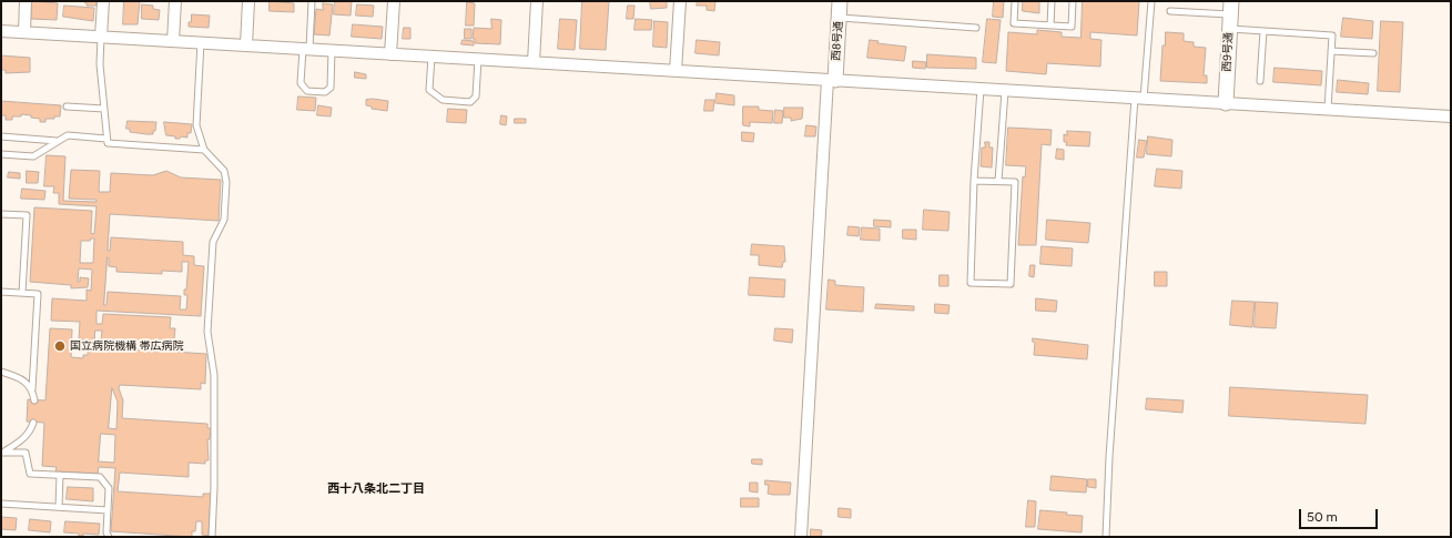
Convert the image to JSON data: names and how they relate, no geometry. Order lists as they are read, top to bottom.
{
  "streets": {
    "street": ["西8号通", "西9号通"]
  },
  "districts": ["西十八条北二丁目"],
  "places": ["国立病院機構 帯広病院"],
  "scale_bar": "50 m"
}
